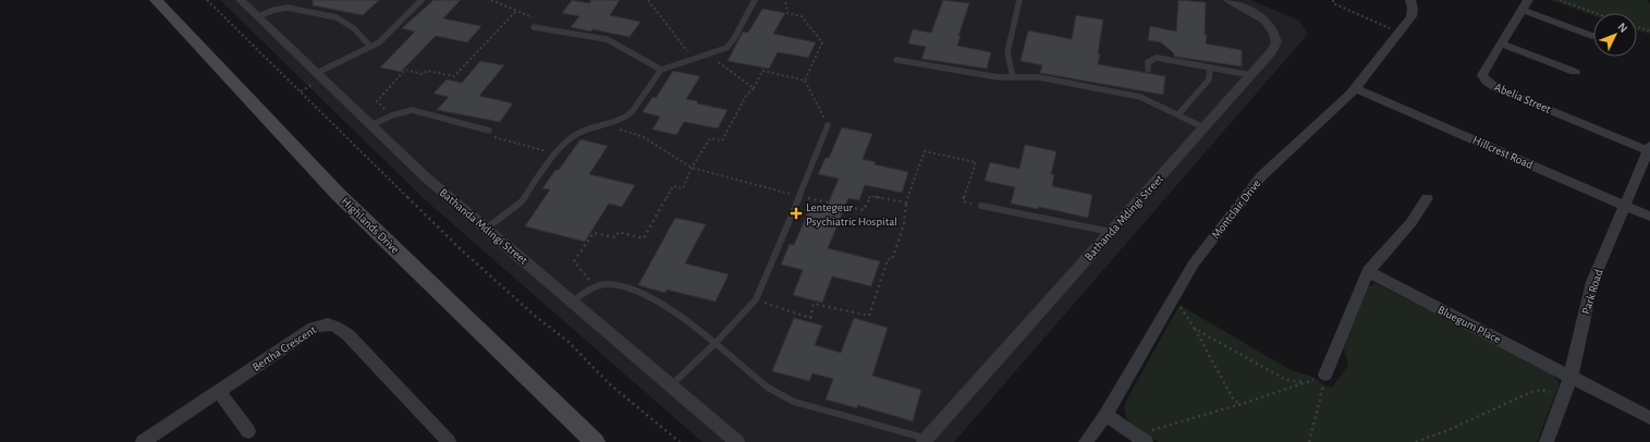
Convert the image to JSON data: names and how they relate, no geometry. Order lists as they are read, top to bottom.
{
  "streets": {
    "main road": ["Highlands Drive"],
    "street": [
      "Abelia Street",
      "Hillcrest Road",
      "Montclair Drive",
      "Bathanda Mdingi Street",
      "Park Road",
      "Bluegum Place",
      "Bertha Crescent"
    ]
  },
  "crossings": [
    ["Abelia Street", "Park Road"],
    ["Hillcrest Road", "Montclair Drive"],
    ["Hillcrest Road", "Park Road"],
    ["Park Road", "Bluegum Place"]
  ],
  "places": {
    "health": ["Lentegeur Psychiatric Hospital"]
  },
  "north": "top right"
}
